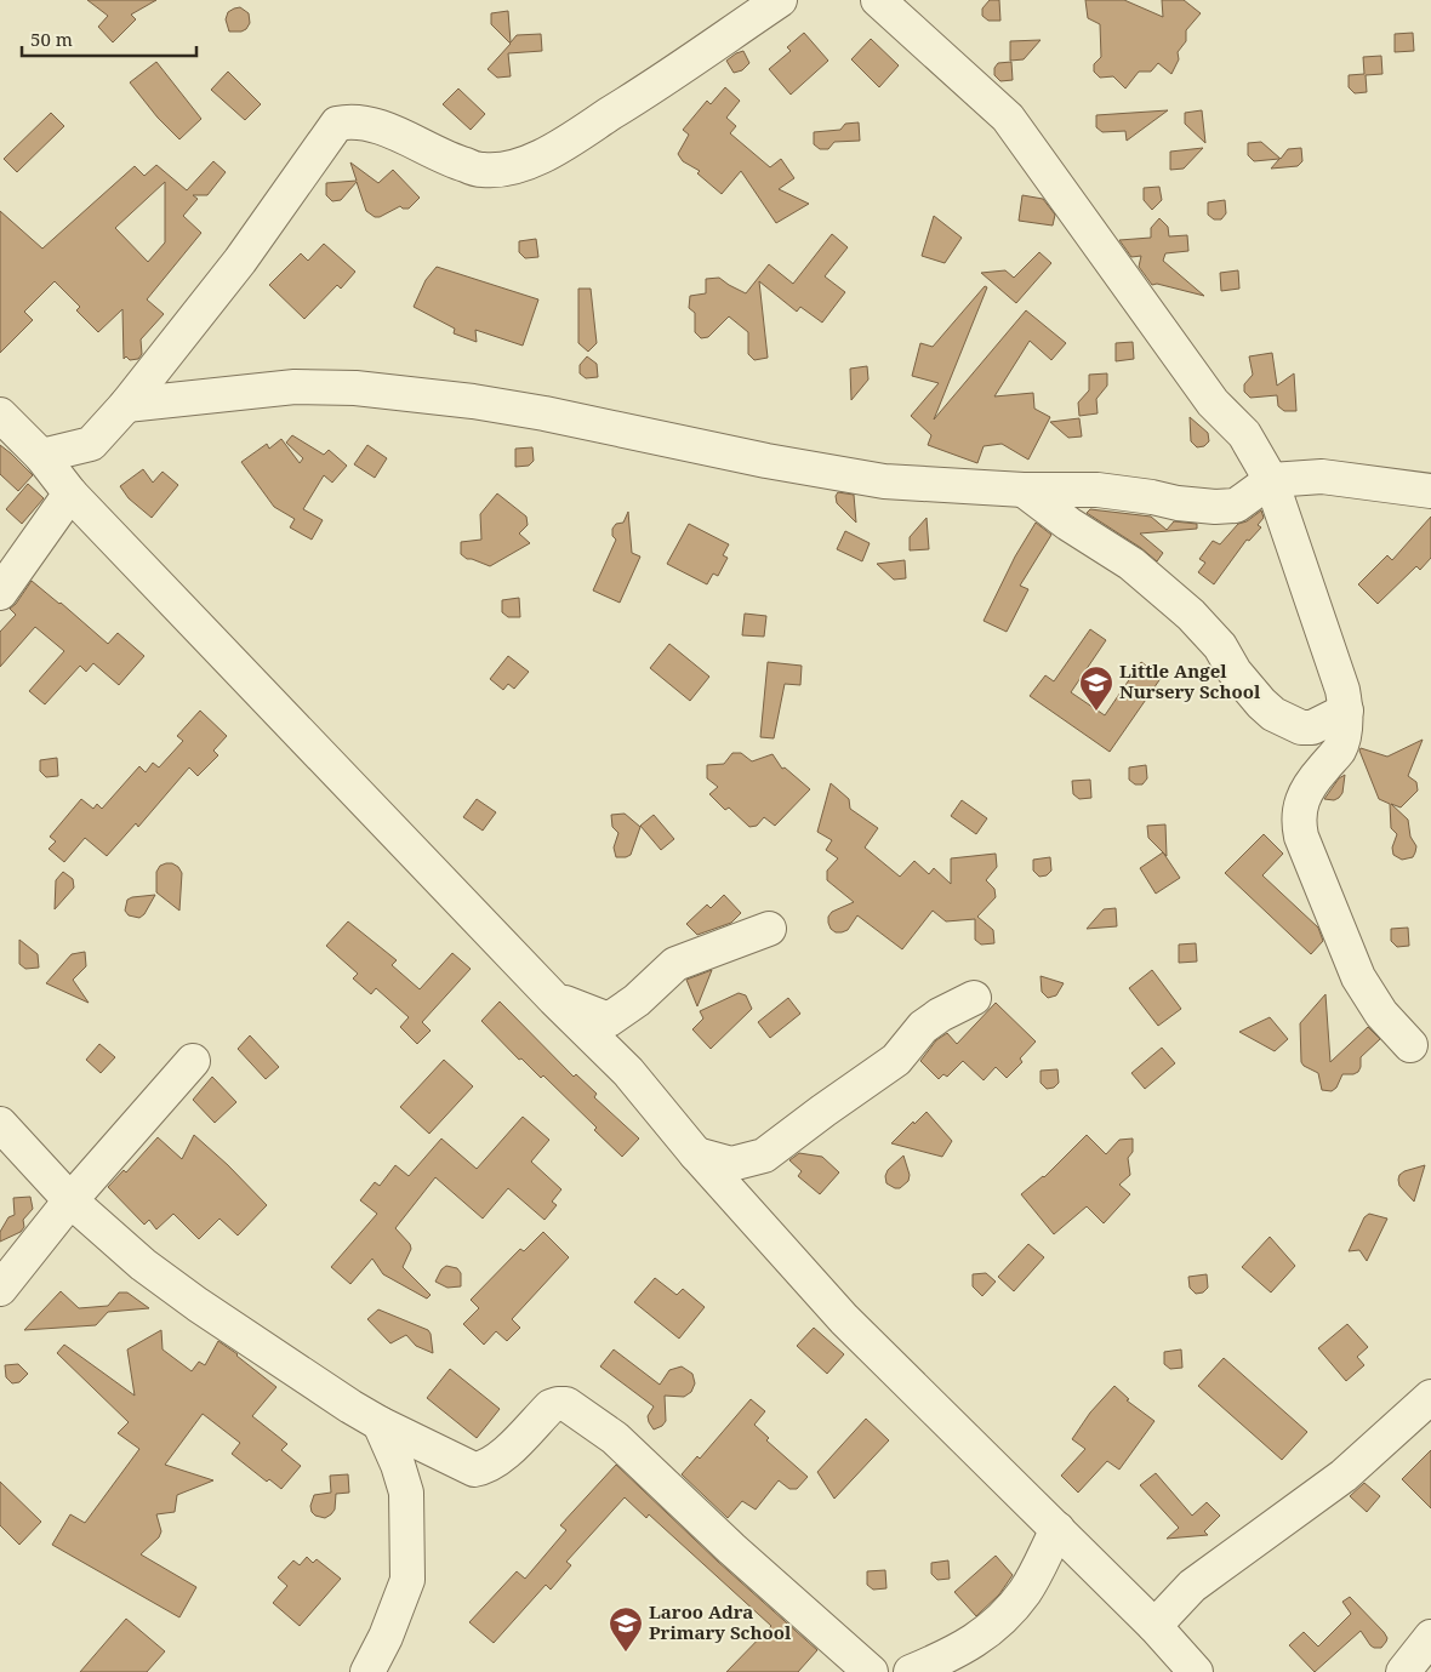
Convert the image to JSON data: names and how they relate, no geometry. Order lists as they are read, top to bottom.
{
  "places": {
    "school or university": ["Little Angel Nursery School", "Laroo Adra Primary School"]
  },
  "scale_bar": "50 m"
}
